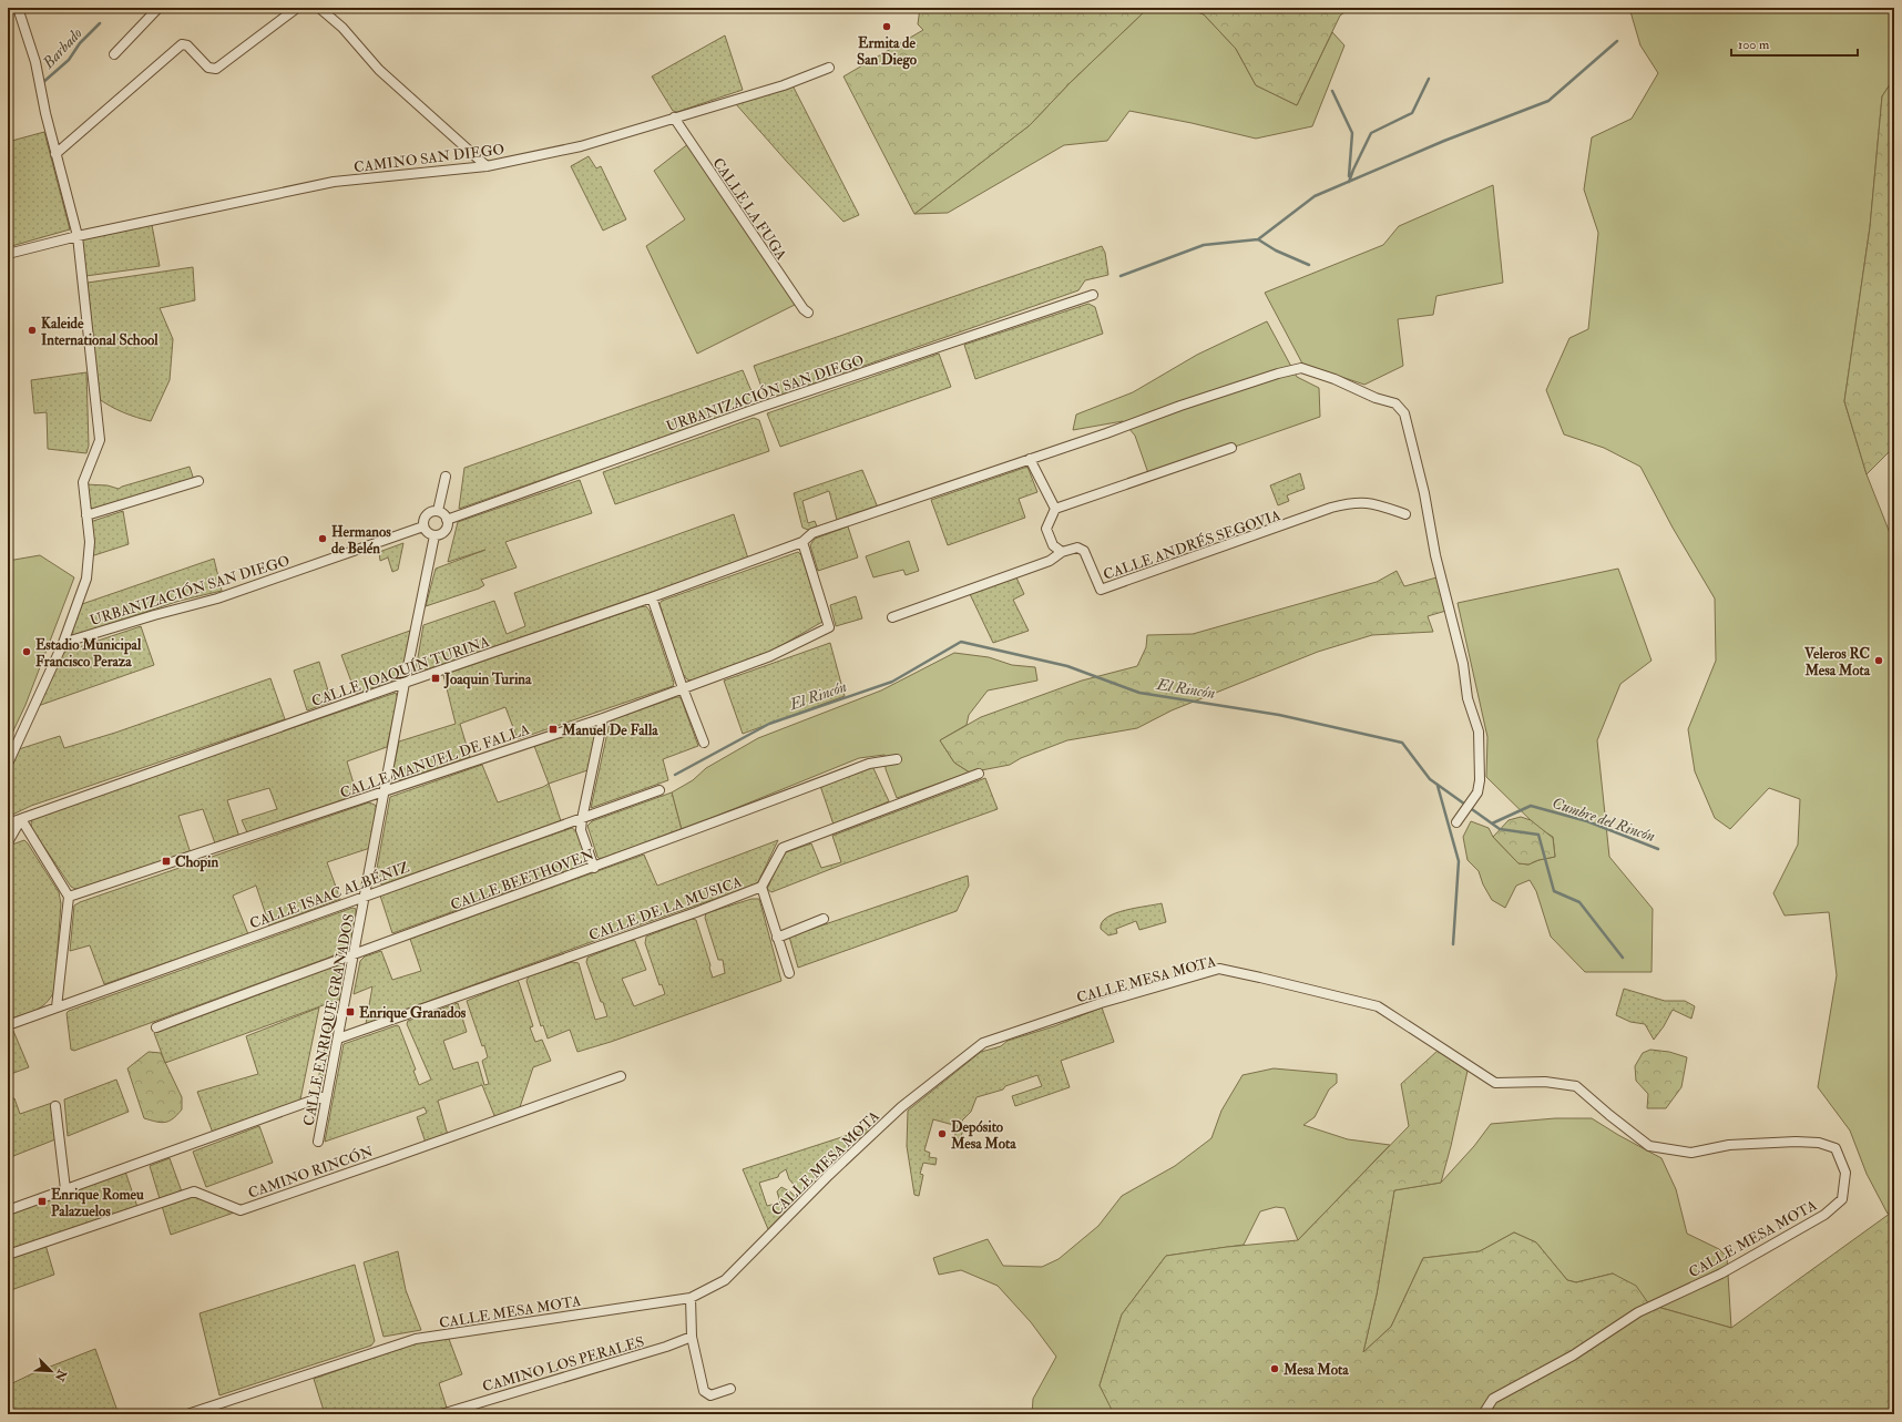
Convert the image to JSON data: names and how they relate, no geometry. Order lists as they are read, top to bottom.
{
  "streets": {
    "street": [
      "CAMINO SAN DIEGO",
      "CALLE LA FUGA",
      "URBANIZACIÓN SAN DIEGO",
      "CALLE ANDRÉS SEGOVIA",
      "CALLE JOAQUÍN TURINA",
      "CALLE MANUEL DE FALLA",
      "CALLE BEETHOVEN",
      "CALLE ISAAC ALBÉNIZ",
      "CALLE DE LA MUSICA",
      "CALLE MESA MOTA",
      "CALLE ENRIQUE GRANADOS",
      "CAMINO RINCÓN",
      "CAMINO LOS PERALES"
    ]
  },
  "crossings": [
    ["CAMINO SAN DIEGO", "CALLE LA FUGA"],
    ["URBANIZACIÓN SAN DIEGO", "CALLE ENRIQUE GRANADOS"],
    ["CALLE JOAQUÍN TURINA", "CALLE MANUEL DE FALLA"],
    ["CALLE JOAQUÍN TURINA", "CALLE ENRIQUE GRANADOS"],
    ["CALLE MANUEL DE FALLA", "CALLE ENRIQUE GRANADOS"],
    ["CALLE BEETHOVEN", "CALLE ENRIQUE GRANADOS"],
    ["CALLE ISAAC ALBÉNIZ", "CALLE ENRIQUE GRANADOS"],
    ["CALLE DE LA MUSICA", "CALLE ENRIQUE GRANADOS"]
  ],
  "water": ["Barbado", "El Rincón", "Cumbre del Rincón"],
  "places": {
    "other": [
      "Ermita de San Diego",
      "Kaleide International School",
      "Hermanos de Belén",
      "Estadio Municipal Francisco Peraza",
      "Veleros RC Mesa Mota",
      "Depósito Mesa Mota",
      "Mesa Mota"
    ],
    "transit": [
      "Joaquin Turina",
      "Manuel De Falla",
      "Chopin",
      "Enrique Granados",
      "Enrique Romeu Palazuelos"
    ]
  },
  "scale_bar": "100 m",
  "north": "bottom right"
}
